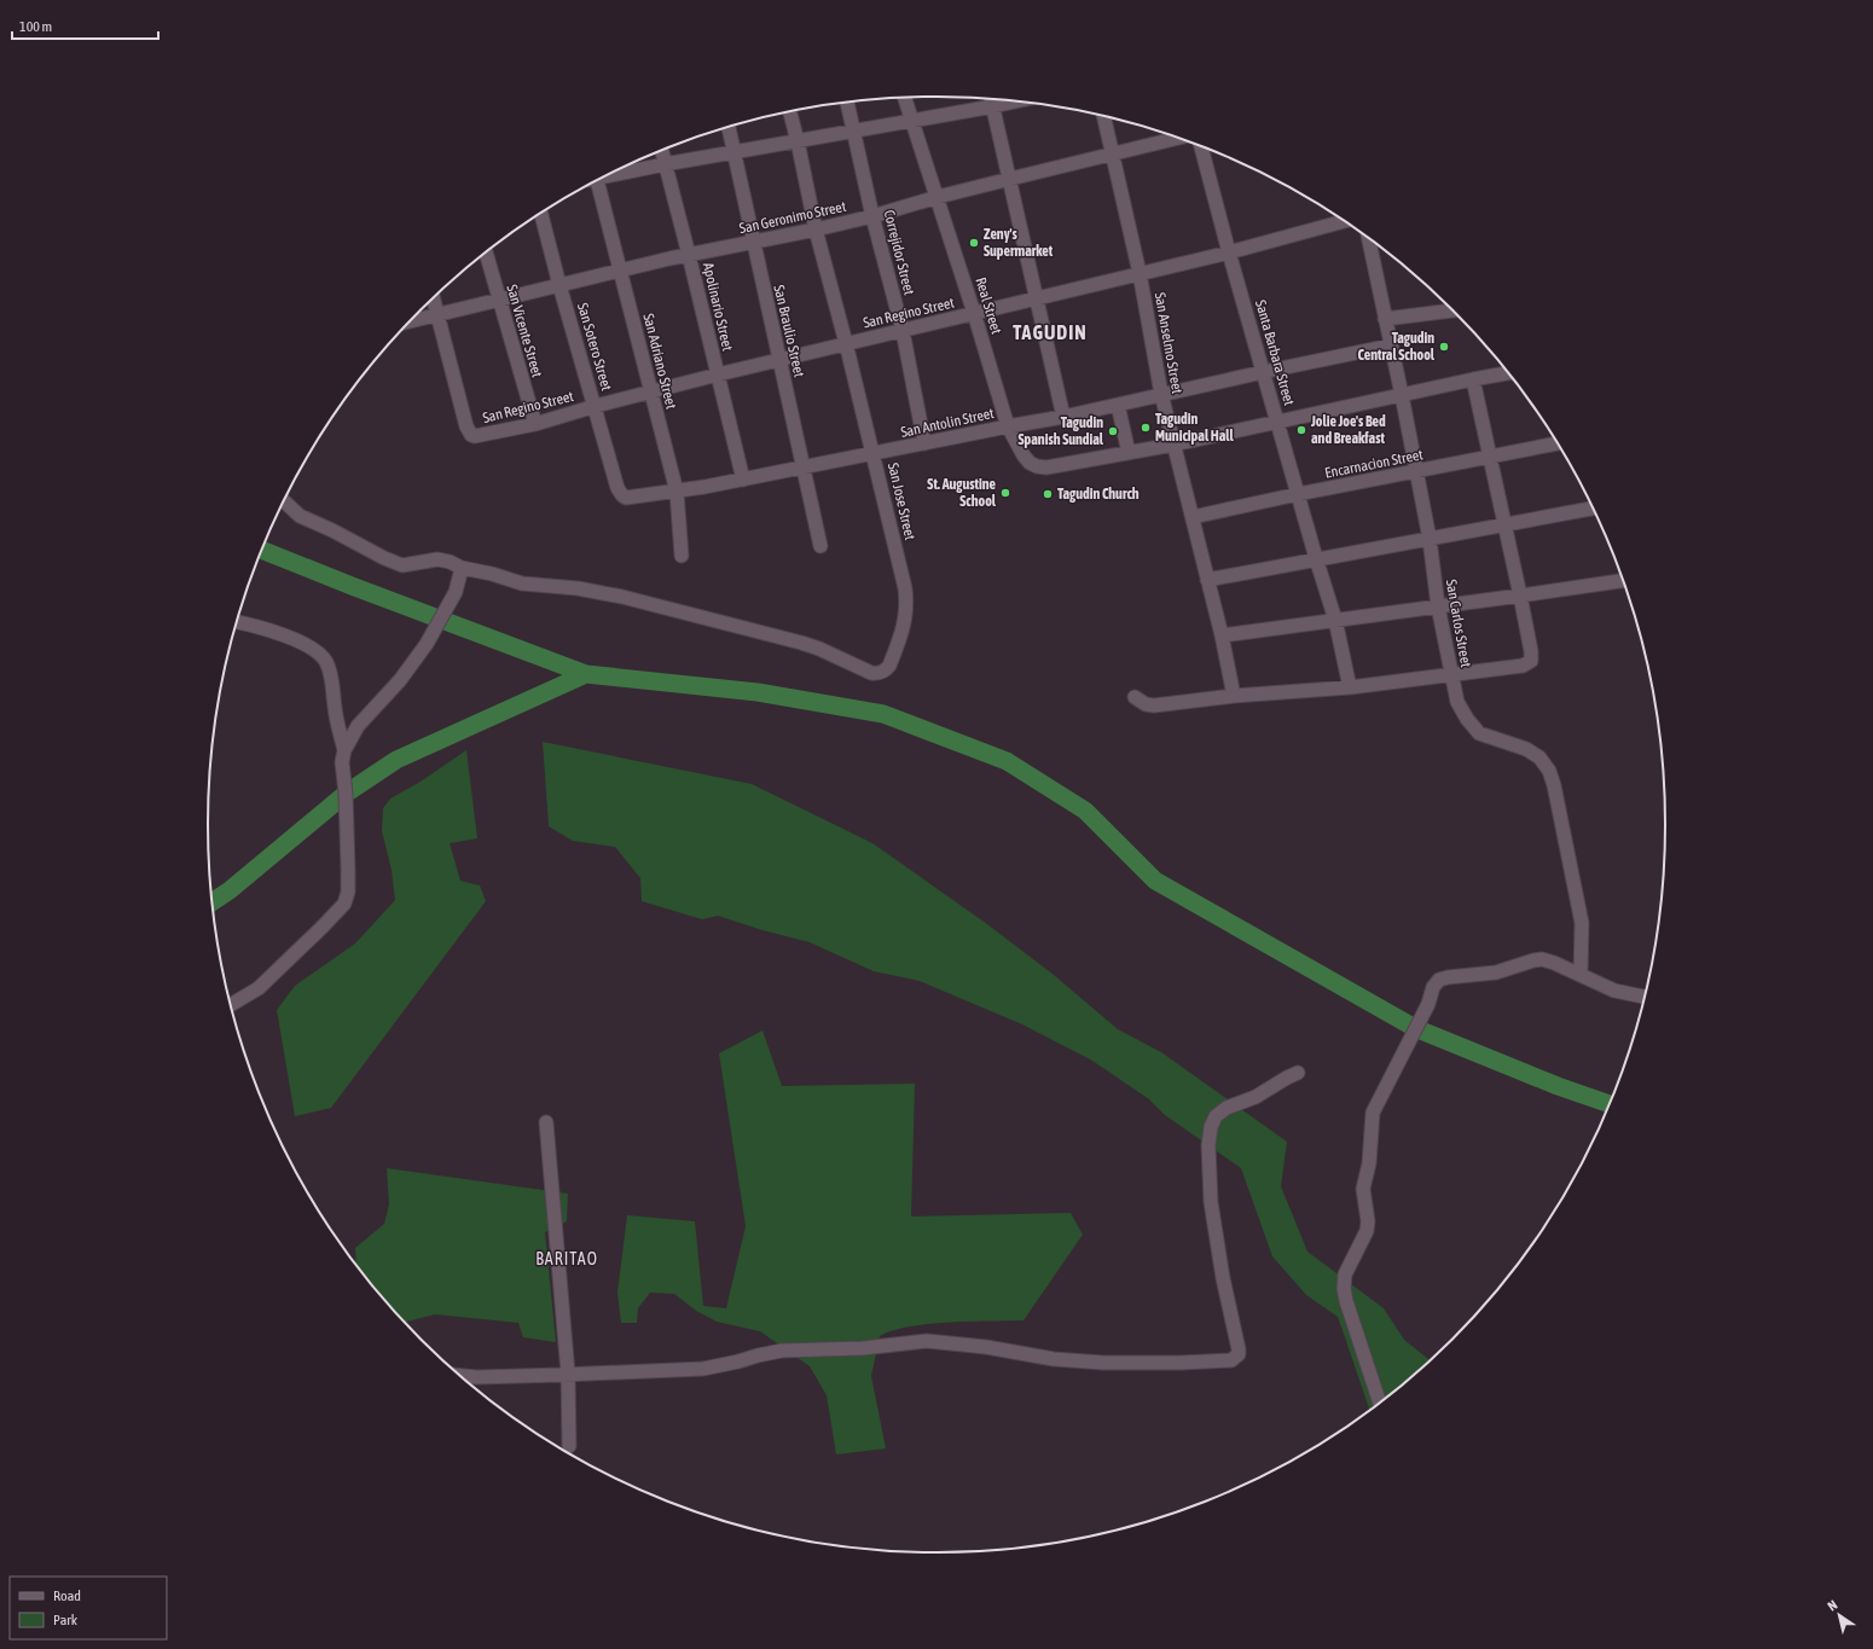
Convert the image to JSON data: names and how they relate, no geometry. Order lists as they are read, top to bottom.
{
  "streets": {
    "street": [
      "San Geronimo Street",
      "Correjidor Street",
      "Real Street",
      "Apolinario Street",
      "San Regino Street",
      "San Vicente Street",
      "San Braulio Street",
      "San Anselmo Street",
      "San Sotero Street",
      "Santa Barbara Street",
      "San Adriano Street",
      "San Antolin Street",
      "Encarnacion Street",
      "San Jose Street",
      "San Carlos Street"
    ]
  },
  "crossings": [
    ["San Geronimo Street", "Correjidor Street"],
    ["San Geronimo Street", "Real Street"],
    ["San Geronimo Street", "Apolinario Street"],
    ["San Geronimo Street", "San Regino Street"],
    ["San Geronimo Street", "San Vicente Street"],
    ["San Geronimo Street", "San Braulio Street"],
    ["San Geronimo Street", "San Anselmo Street"],
    ["San Geronimo Street", "San Sotero Street"],
    ["San Geronimo Street", "San Adriano Street"],
    ["San Geronimo Street", "San Jose Street"],
    ["Correjidor Street", "San Regino Street"],
    ["Correjidor Street", "San Antolin Street"],
    ["Real Street", "San Regino Street"],
    ["Real Street", "San Antolin Street"],
    ["Apolinario Street", "San Regino Street"],
    ["Apolinario Street", "San Antolin Street"],
    ["San Regino Street", "San Vicente Street"],
    ["San Regino Street", "San Braulio Street"],
    ["San Regino Street", "San Anselmo Street"],
    ["San Regino Street", "San Sotero Street"],
    ["San Regino Street", "Santa Barbara Street"],
    ["San Regino Street", "San Adriano Street"],
    ["San Regino Street", "San Jose Street"],
    ["San Braulio Street", "San Antolin Street"],
    ["San Anselmo Street", "San Antolin Street"],
    ["San Anselmo Street", "Encarnacion Street"],
    ["San Sotero Street", "San Antolin Street"],
    ["Santa Barbara Street", "San Antolin Street"],
    ["Santa Barbara Street", "Encarnacion Street"],
    ["San Adriano Street", "San Antolin Street"],
    ["San Antolin Street", "San Jose Street"],
    ["San Antolin Street", "San Carlos Street"],
    ["Encarnacion Street", "San Carlos Street"]
  ],
  "districts": ["TAGUDIN", "BARITAO"],
  "places": [
    "Zeny's Supermarket",
    "Tagudin Central School",
    "Tagudin Municipal Hall",
    "Jolie Joe's Bed and Breakfast",
    "Tagudin Spanish Sundial",
    "St. Augustine School",
    "Tagudin Church"
  ],
  "legend": ["Road", "Park"],
  "scale_bar": "100 m",
  "north": "top left"
}
